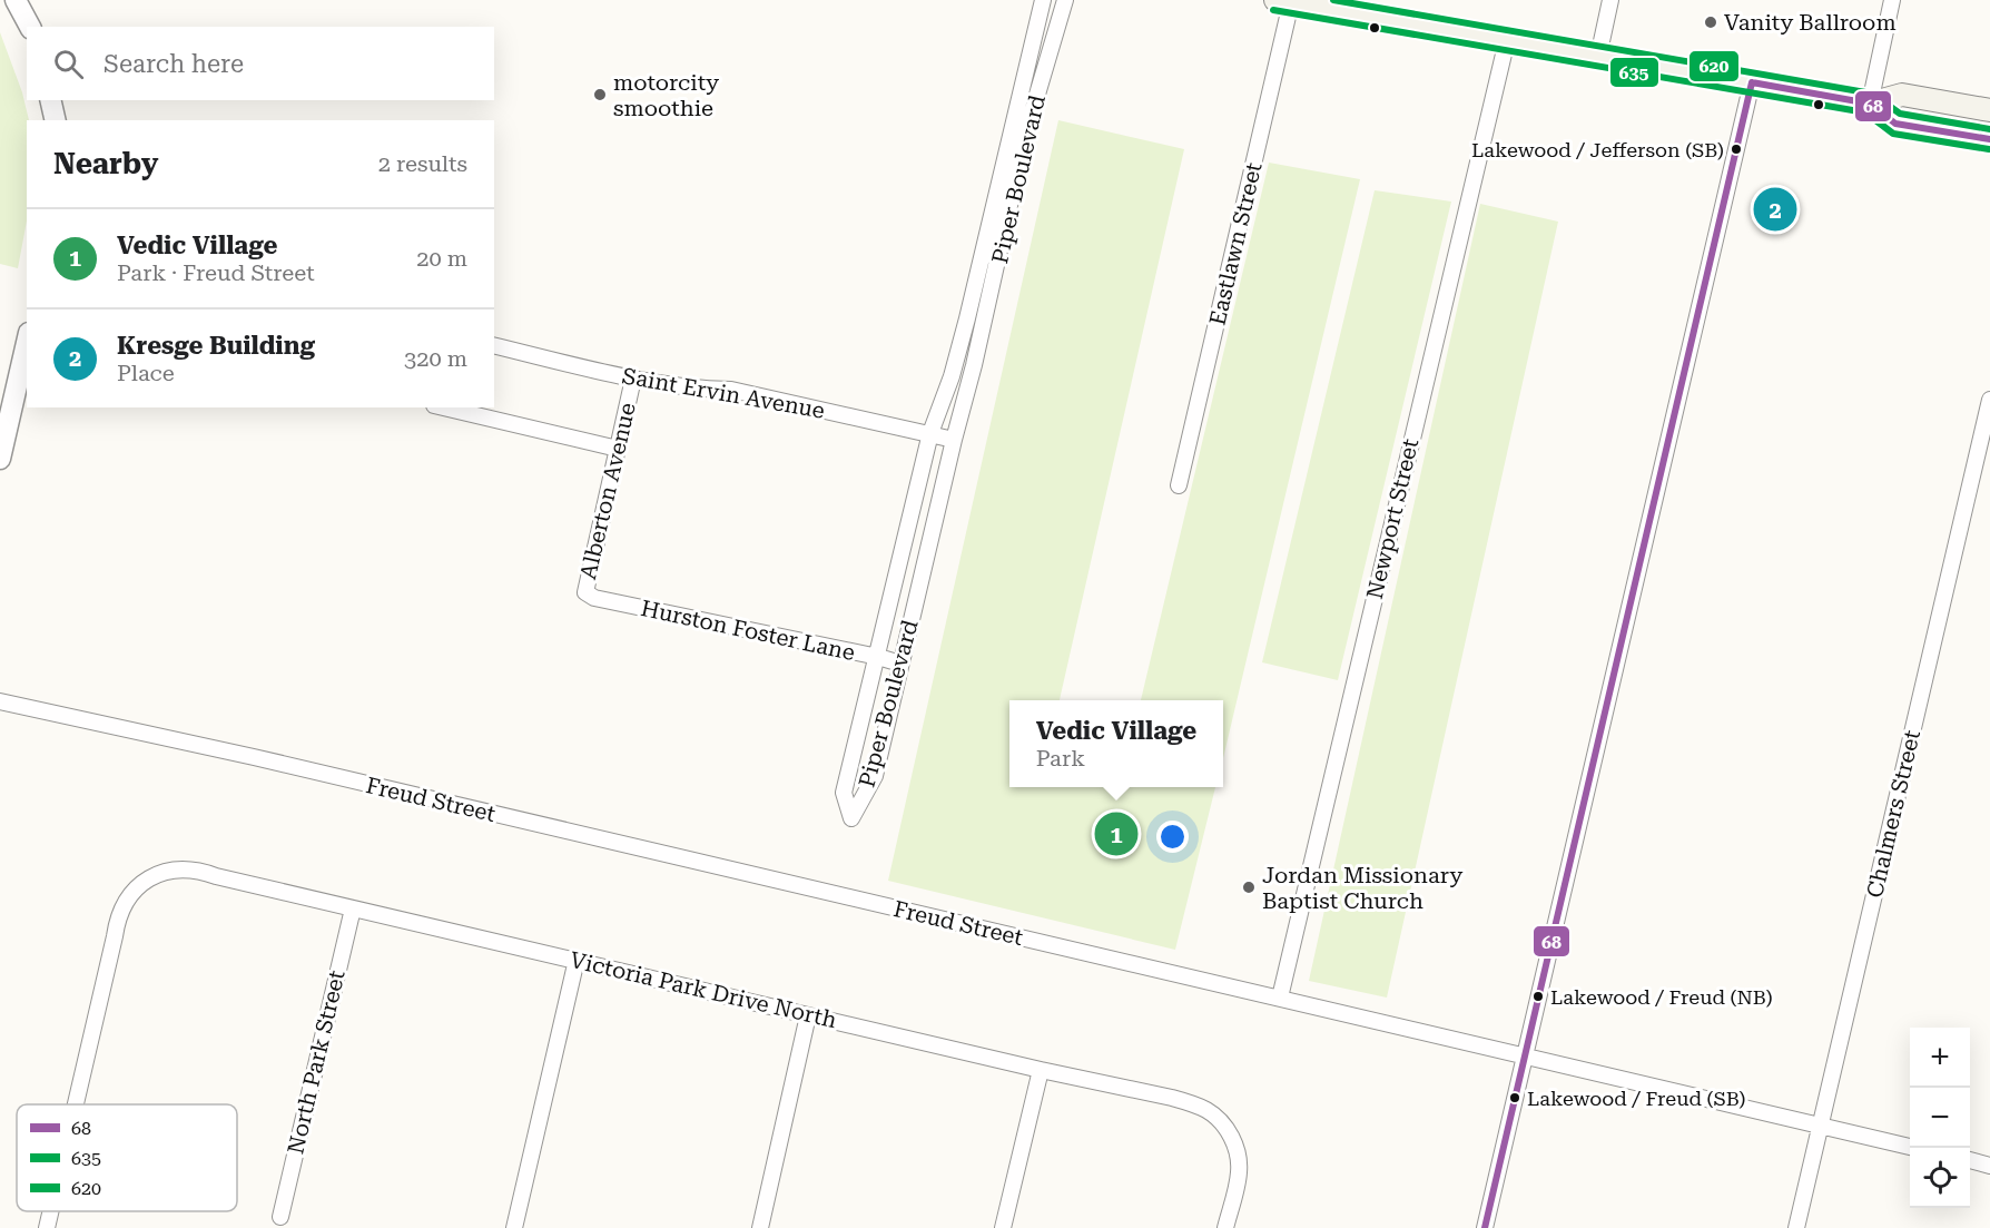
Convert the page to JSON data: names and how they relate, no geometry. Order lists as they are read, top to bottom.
{
  "streets": {
    "street": [
      "Piper Boulevard",
      "Eastlawn Street",
      "Saint Ervin Avenue",
      "Alberton Avenue",
      "Newport Street",
      "Hurston Foster Lane",
      "Freud Street",
      "Chalmers Street",
      "Victoria Park Drive North",
      "North Park Street"
    ]
  },
  "crossings": [
    ["Piper Boulevard", "Saint Ervin Avenue"],
    ["Piper Boulevard", "Hurston Foster Lane"],
    ["Saint Ervin Avenue", "Alberton Avenue"],
    ["Alberton Avenue", "Hurston Foster Lane"],
    ["Newport Street", "Freud Street"],
    ["Freud Street", "Chalmers Street"],
    ["Victoria Park Drive North", "North Park Street"]
  ],
  "places": [
    "Vanity Ballroom",
    "motorcity smoothie",
    "Lakewood / Jefferson (SB)",
    "Jordan Missionary Baptist Church",
    "Lakewood / Freud (NB)",
    "Lakewood / Freud (SB)"
  ],
  "lines": ["transit line 620", "transit line 635", "transit line 68"],
  "legend": ["68", "635", "620"],
  "page": {
    "search": "Search here",
    "heading": ["Nearby", "2 results"],
    "pins": ["2", "1"],
    "list": [
      {
        "mark": "1",
        "name": "Vedic Village",
        "note": "Park · Freud Street",
        "value": "20 m"
      },
      {
        "mark": "2",
        "name": "Kresge Building",
        "note": "Place",
        "value": "320 m"
      }
    ],
    "popup": ["Vedic Village", "Park"],
    "map_buttons": ["+", "−"]
  }
}
